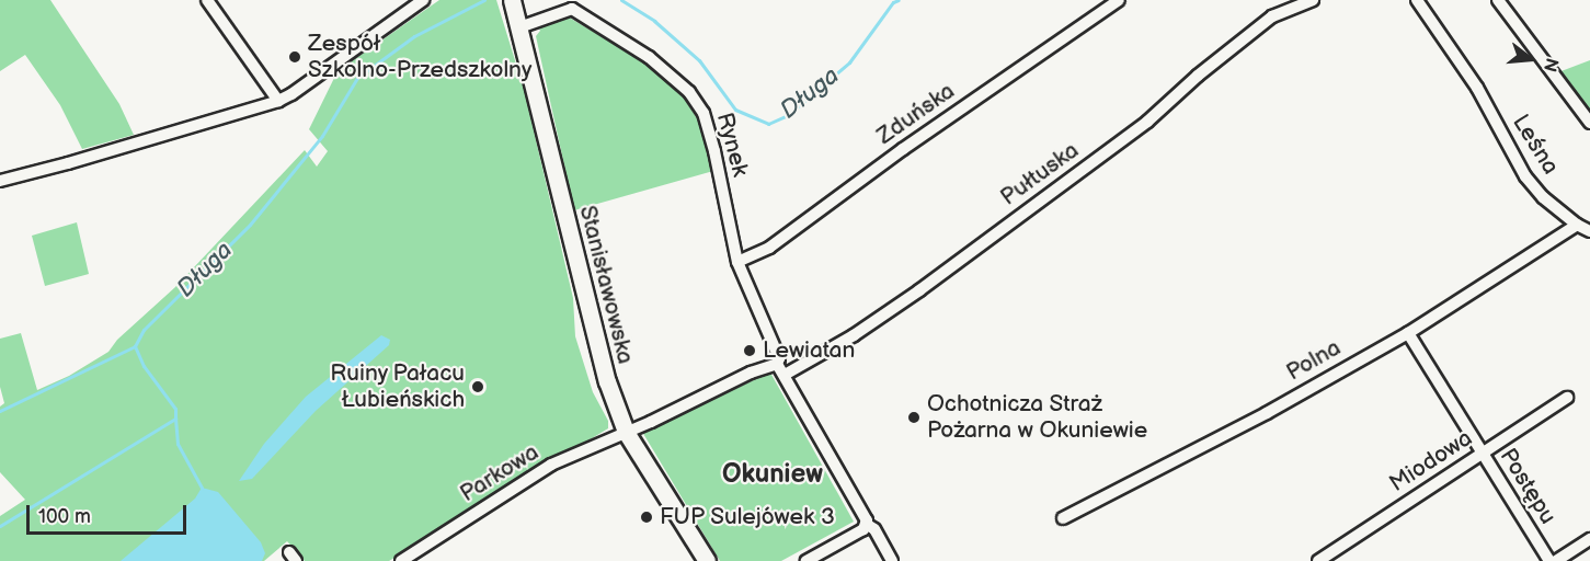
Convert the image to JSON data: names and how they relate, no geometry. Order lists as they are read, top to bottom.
{
  "streets": {
    "main road": ["Stanisławowska"],
    "street": [
      "Zduńska",
      "Rynek",
      "Leśna",
      "Pułtuska",
      "Polna",
      "Miodowa",
      "Parkowa",
      "Postępu"
    ]
  },
  "crossings": [
    ["Zduńska", "Rynek"],
    ["Rynek", "Pułtuska"],
    ["Rynek", "Stanisławowska"],
    ["Leśna", "Polna"],
    ["Stanisławowska", "Parkowa"],
    ["Polna", "Postępu"],
    ["Miodowa", "Postępu"]
  ],
  "districts": ["Okuniew"],
  "water": ["Długa"],
  "places": [
    "Zespół Szkolno-Przedszkolny",
    "Lewiatan",
    "Ruiny Pałacu Łubieńskich",
    "Ochotnicza Straż Pożarna w Okuniewie",
    "FUP Sulejówek 3"
  ],
  "scale_bar": "100 m",
  "north": "right"
}
